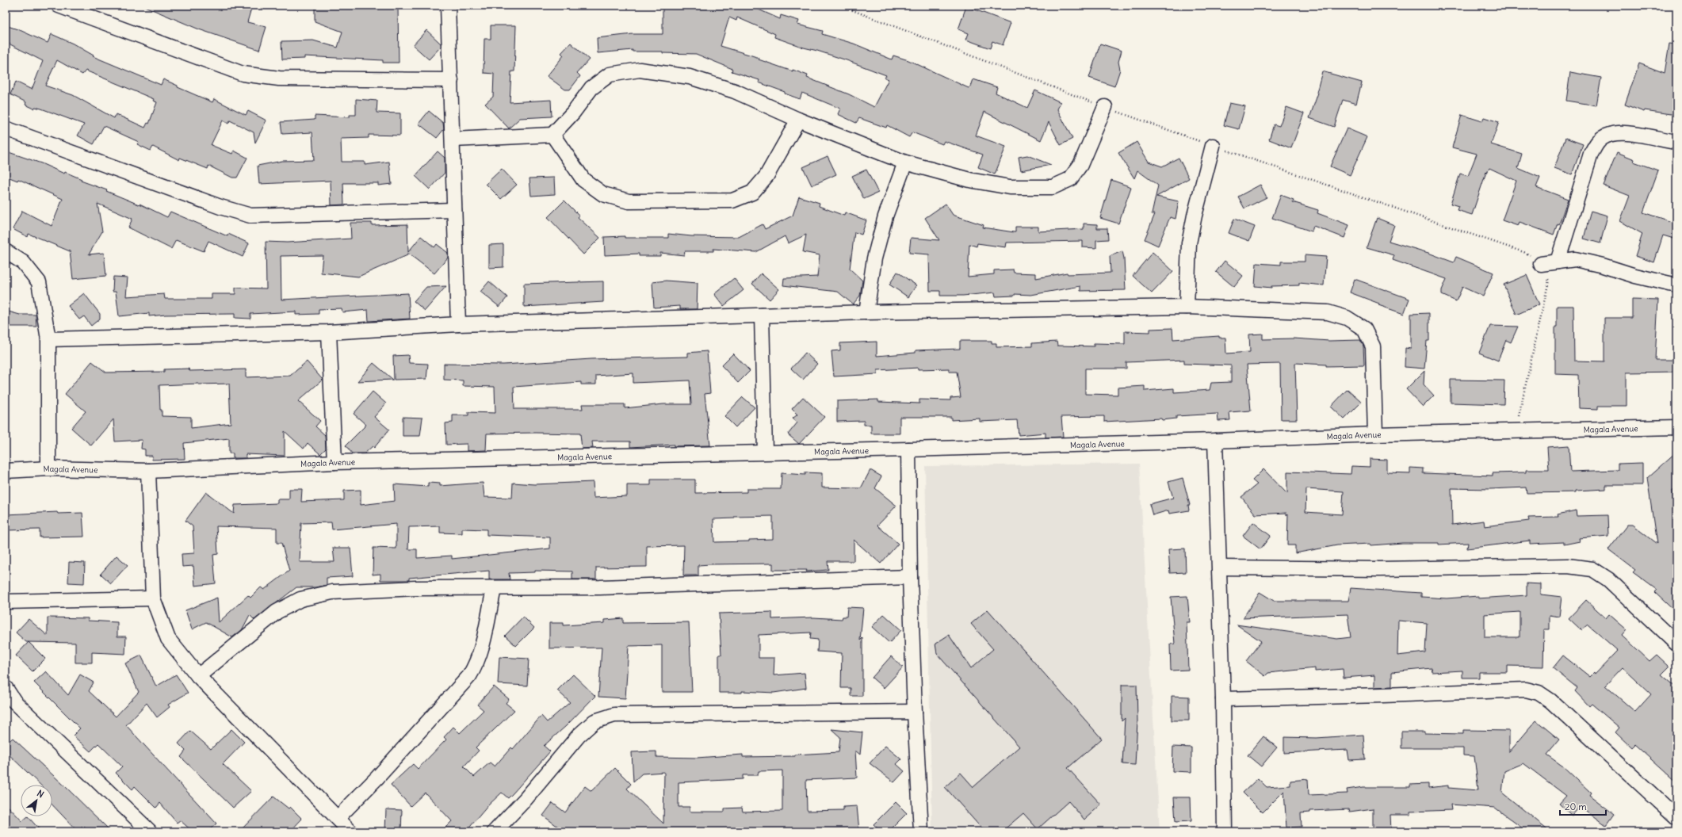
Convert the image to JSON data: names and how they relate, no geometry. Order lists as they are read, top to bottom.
{
  "streets": {
    "street": ["Magala Avenue"]
  },
  "scale_bar": "20 m",
  "north": "top right"
}
